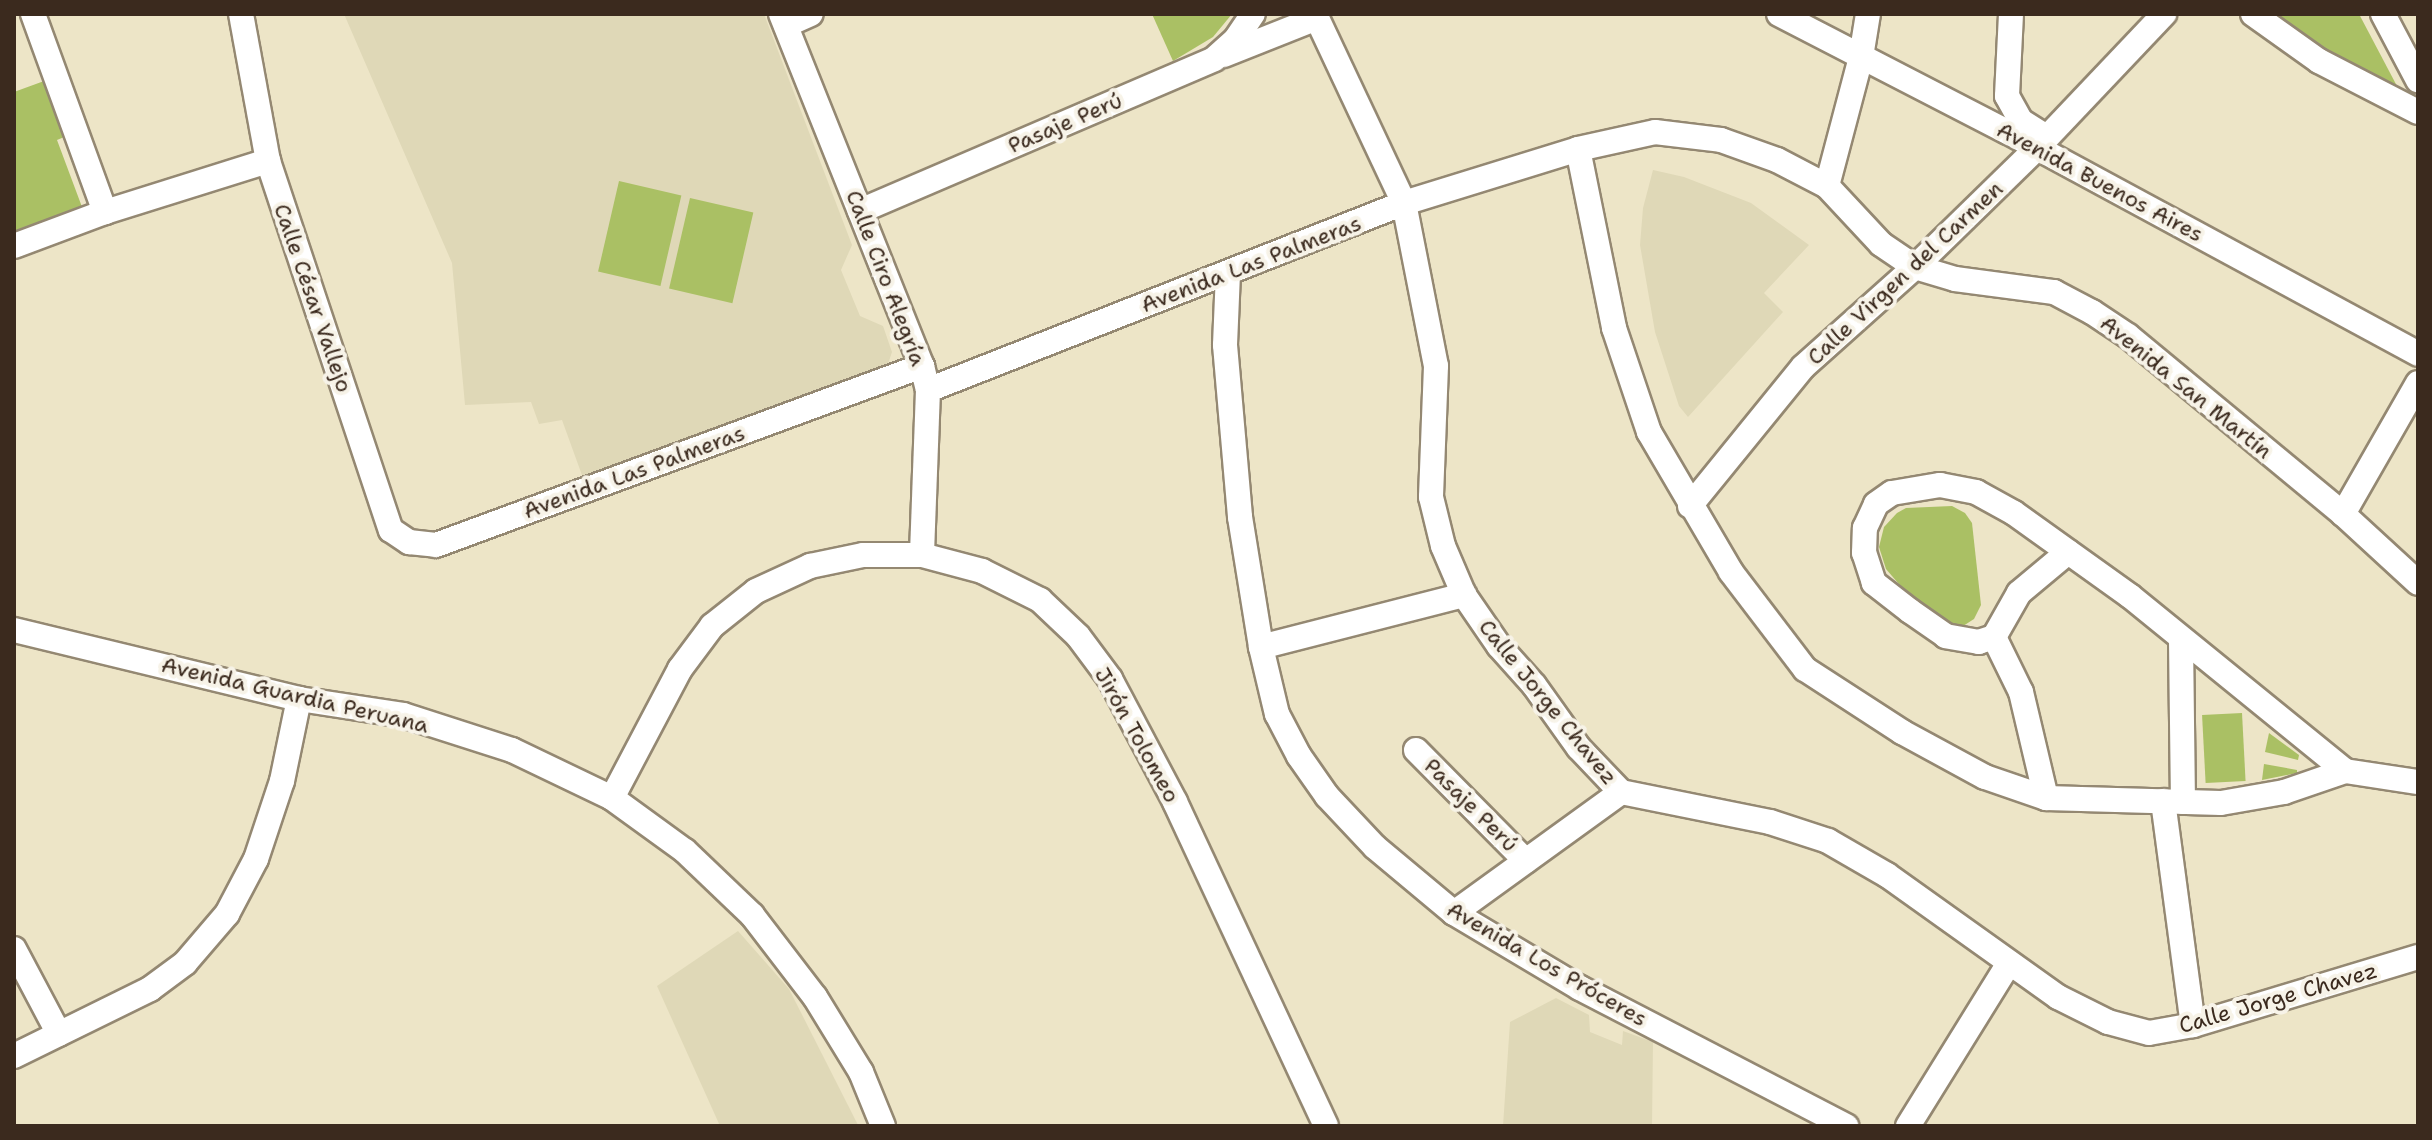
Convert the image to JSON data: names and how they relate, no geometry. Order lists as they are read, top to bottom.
{
  "streets": {
    "street": [
      "Pasaje Perú",
      "Avenida Buenos Aires",
      "Avenida Las Palmeras",
      "Calle Virgen del Carmen",
      "Calle Ciro Alegría",
      "Calle César Vallejo",
      "Avenida San Martín",
      "Avenida Guardia Peruana",
      "Calle Jorge Chavez",
      "Jirón Tolomeo",
      "Avenida Los Próceres"
    ]
  },
  "crossings": [
    ["Pasaje Perú", "Calle Ciro Alegría"],
    ["Avenida Buenos Aires", "Calle Virgen del Carmen"],
    ["Avenida Las Palmeras", "Calle Ciro Alegría"],
    ["Avenida Las Palmeras", "Calle César Vallejo"],
    ["Avenida Las Palmeras", "Avenida San Martín"],
    ["Avenida Las Palmeras", "Calle Jorge Chavez"],
    ["Avenida Las Palmeras", "Avenida Los Próceres"],
    ["Calle Virgen del Carmen", "Avenida San Martín"],
    ["Calle Ciro Alegría", "Jirón Tolomeo"],
    ["Avenida Guardia Peruana", "Jirón Tolomeo"]
  ]
}
